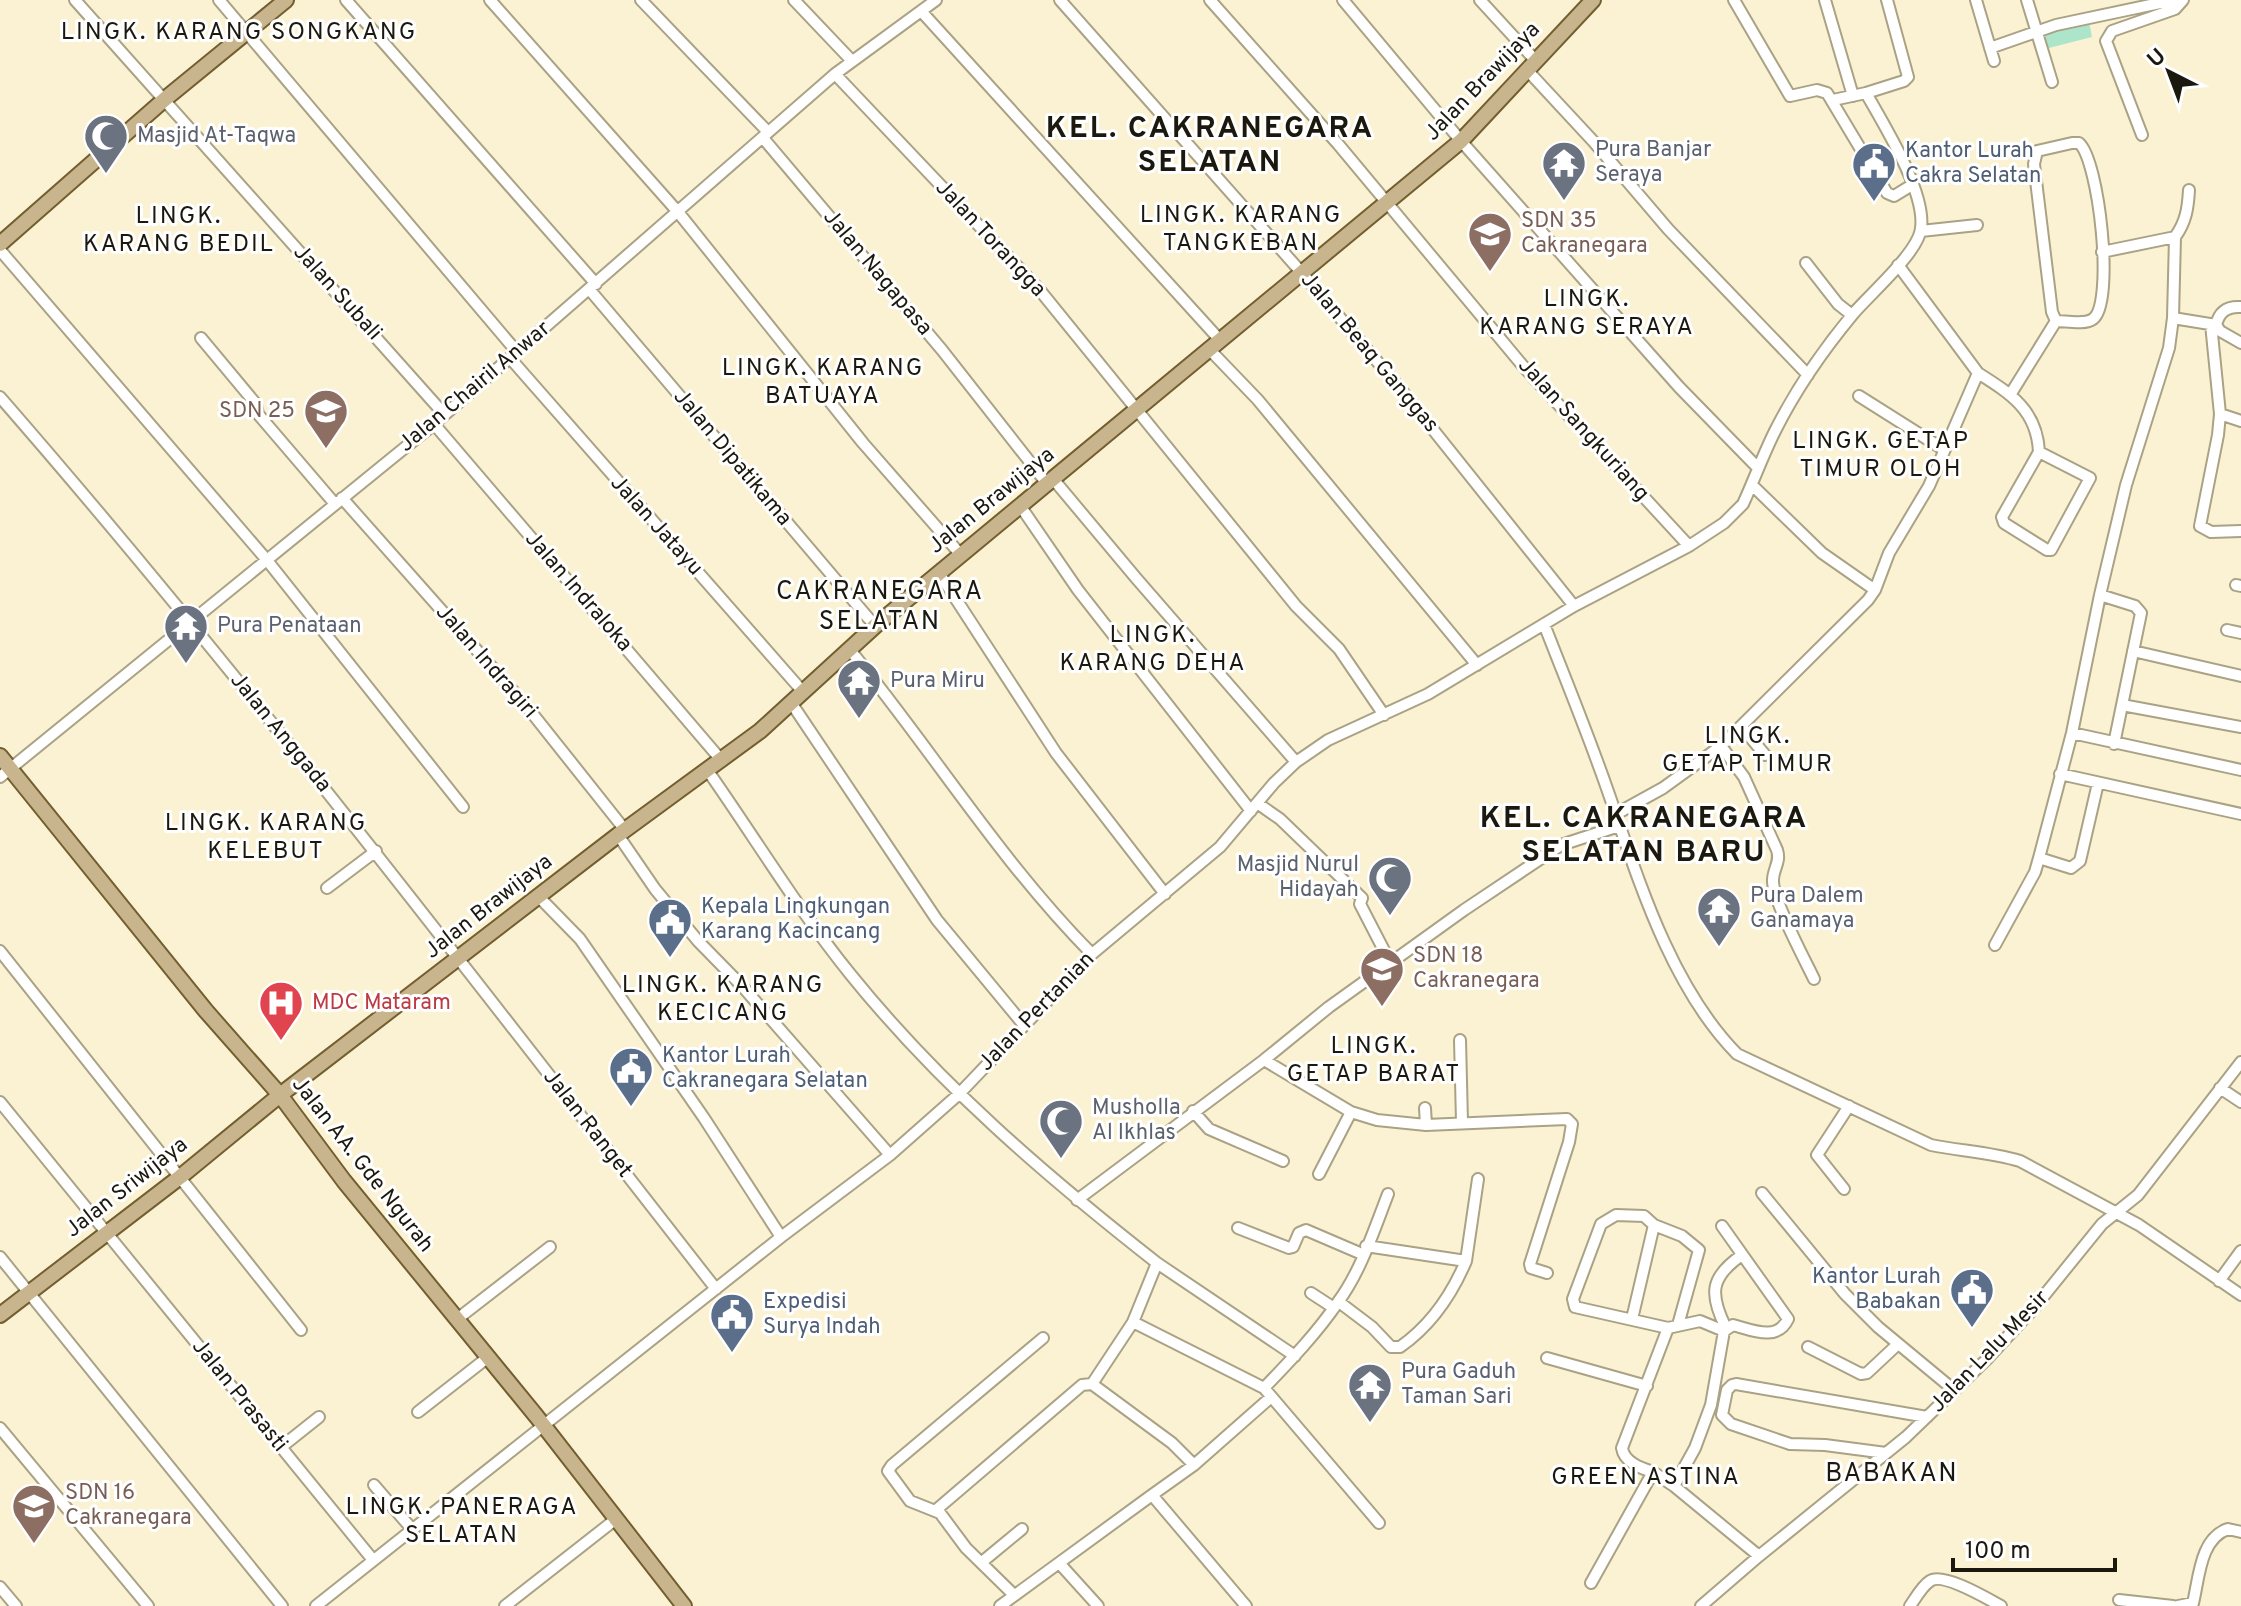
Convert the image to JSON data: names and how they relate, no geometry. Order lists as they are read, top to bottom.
{
  "streets": {
    "main road": ["Jalan Brawijaya", "Jalan AA. Gde Ngurah", "Jalan Sriwijaya"],
    "street": [
      "Jalan Torangga",
      "Jalan Nagapasa",
      "Jalan Subali",
      "Jalan Beaq Ganggas",
      "Jalan Chairil Anwar",
      "Jalan Sangkuriang",
      "Jalan Dipatikama",
      "Jalan Jatayu",
      "Jalan Indraloka",
      "Jalan Indragiri",
      "Jalan Anggada",
      "Jalan Pertanian",
      "Jalan Ranget",
      "Jalan Lalu Mesir",
      "Jalan Prasasti"
    ]
  },
  "crossings": [
    ["Jalan Brawijaya", "Jalan Torangga"],
    ["Jalan Brawijaya", "Jalan Nagapasa"],
    ["Jalan Brawijaya", "Jalan Beaq Ganggas"],
    ["Jalan Brawijaya", "Jalan Sangkuriang"],
    ["Jalan Brawijaya", "Jalan Dipatikama"],
    ["Jalan Brawijaya", "Jalan Jatayu"],
    ["Jalan Brawijaya", "Jalan Indraloka"],
    ["Jalan Brawijaya", "Jalan Indragiri"],
    ["Jalan Brawijaya", "Jalan Anggada"],
    ["Jalan Brawijaya", "Jalan Ranget"],
    ["Jalan Brawijaya", "Jalan AA. Gde Ngurah"],
    ["Jalan Brawijaya", "Jalan Sriwijaya"],
    ["Jalan Torangga", "Jalan Chairil Anwar"],
    ["Jalan Torangga", "Jalan Pertanian"],
    ["Jalan Nagapasa", "Jalan Chairil Anwar"],
    ["Jalan Nagapasa", "Jalan Pertanian"],
    ["Jalan Subali", "Jalan Chairil Anwar"],
    ["Jalan Beaq Ganggas", "Jalan Pertanian"],
    ["Jalan Chairil Anwar", "Jalan Dipatikama"],
    ["Jalan Chairil Anwar", "Jalan Jatayu"],
    ["Jalan Chairil Anwar", "Jalan Indraloka"],
    ["Jalan Chairil Anwar", "Jalan Indragiri"],
    ["Jalan Chairil Anwar", "Jalan Anggada"],
    ["Jalan Chairil Anwar", "Jalan AA. Gde Ngurah"],
    ["Jalan Sangkuriang", "Jalan Pertanian"],
    ["Jalan Indragiri", "Jalan Pertanian"],
    ["Jalan Anggada", "Jalan Ranget"],
    ["Jalan Pertanian", "Jalan Ranget"],
    ["Jalan Pertanian", "Jalan AA. Gde Ngurah"],
    ["Jalan Pertanian", "Jalan Prasasti"],
    ["Jalan AA. Gde Ngurah", "Jalan Sriwijaya"],
    ["Jalan Sriwijaya", "Jalan Prasasti"]
  ],
  "districts": [
    "LINGK. KARANG SONGKANG",
    "KEL. CAKRANEGARA SELATAN",
    "LINGK. KARANG TANGKEBAN",
    "LINGK. KARANG BEDIL",
    "LINGK. KARANG SERAYA",
    "LINGK. KARANG BATUAYA",
    "LINGK. GETAP TIMUR OLOH",
    "CAKRANEGARA SELATAN",
    "LINGK. KARANG DEHA",
    "LINGK. GETAP TIMUR",
    "KEL. CAKRANEGARA SELATAN BARU",
    "LINGK. KARANG KELEBUT",
    "LINGK. KARANG KECICANG",
    "LINGK. GETAP BARAT",
    "BABAKAN",
    "GREEN ASTINA",
    "LINGK. PANERAGA SELATAN"
  ],
  "places": {
    "mosque": ["Masjid At-Taqwa", "Masjid Nurul Hidayah", "Musholla Al Ikhlas"],
    "temple": [
      "Pura Banjar Seraya",
      "Pura Penataan",
      "Pura Miru",
      "Pura Dalem Ganamaya",
      "Pura Gaduh Taman Sari"
    ],
    "public building": [
      "Kantor Lurah Cakra Selatan",
      "Kepala Lingkungan Karang Kacincang",
      "Kantor Lurah Cakranegara Selatan",
      "Kantor Lurah Babakan",
      "Expedisi Surya Indah"
    ],
    "school or university": [
      "SDN 35 Cakranegara",
      "SDN 25",
      "SDN 18 Cakranegara",
      "SDN 16 Cakranegara"
    ],
    "hospital": ["MDC Mataram"]
  },
  "scale_bar": "100 m",
  "north": "top left"
}
